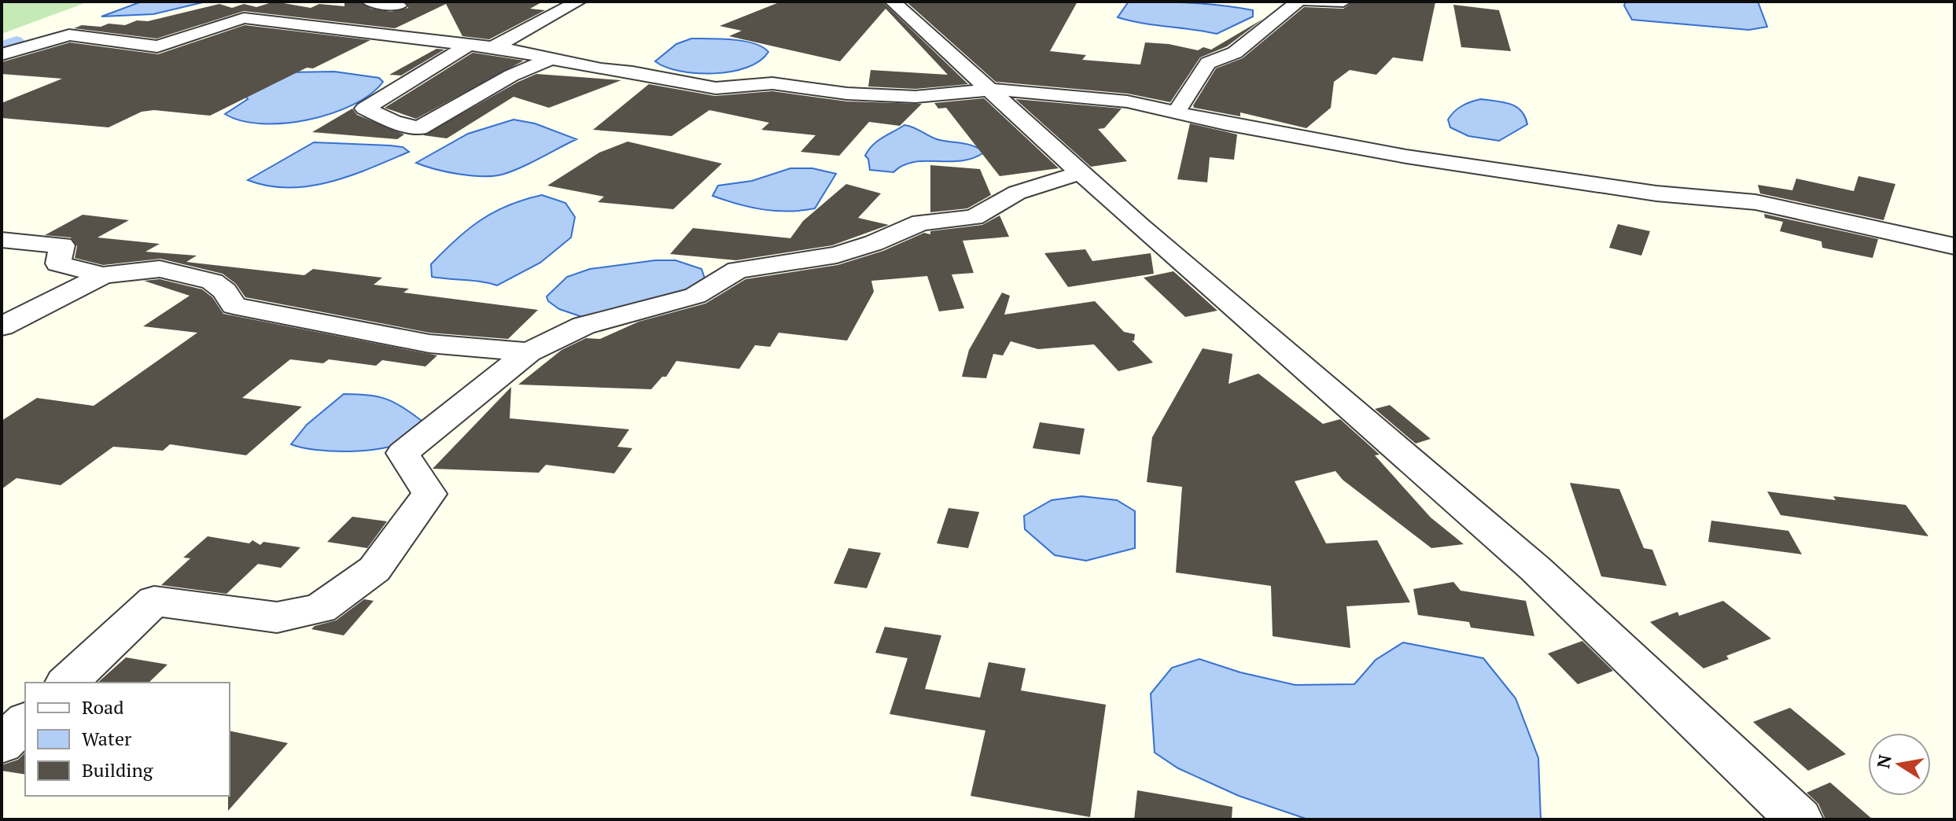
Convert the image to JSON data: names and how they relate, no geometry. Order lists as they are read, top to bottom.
{
  "legend": ["Road", "Water", "Building"],
  "north": "left"
}
